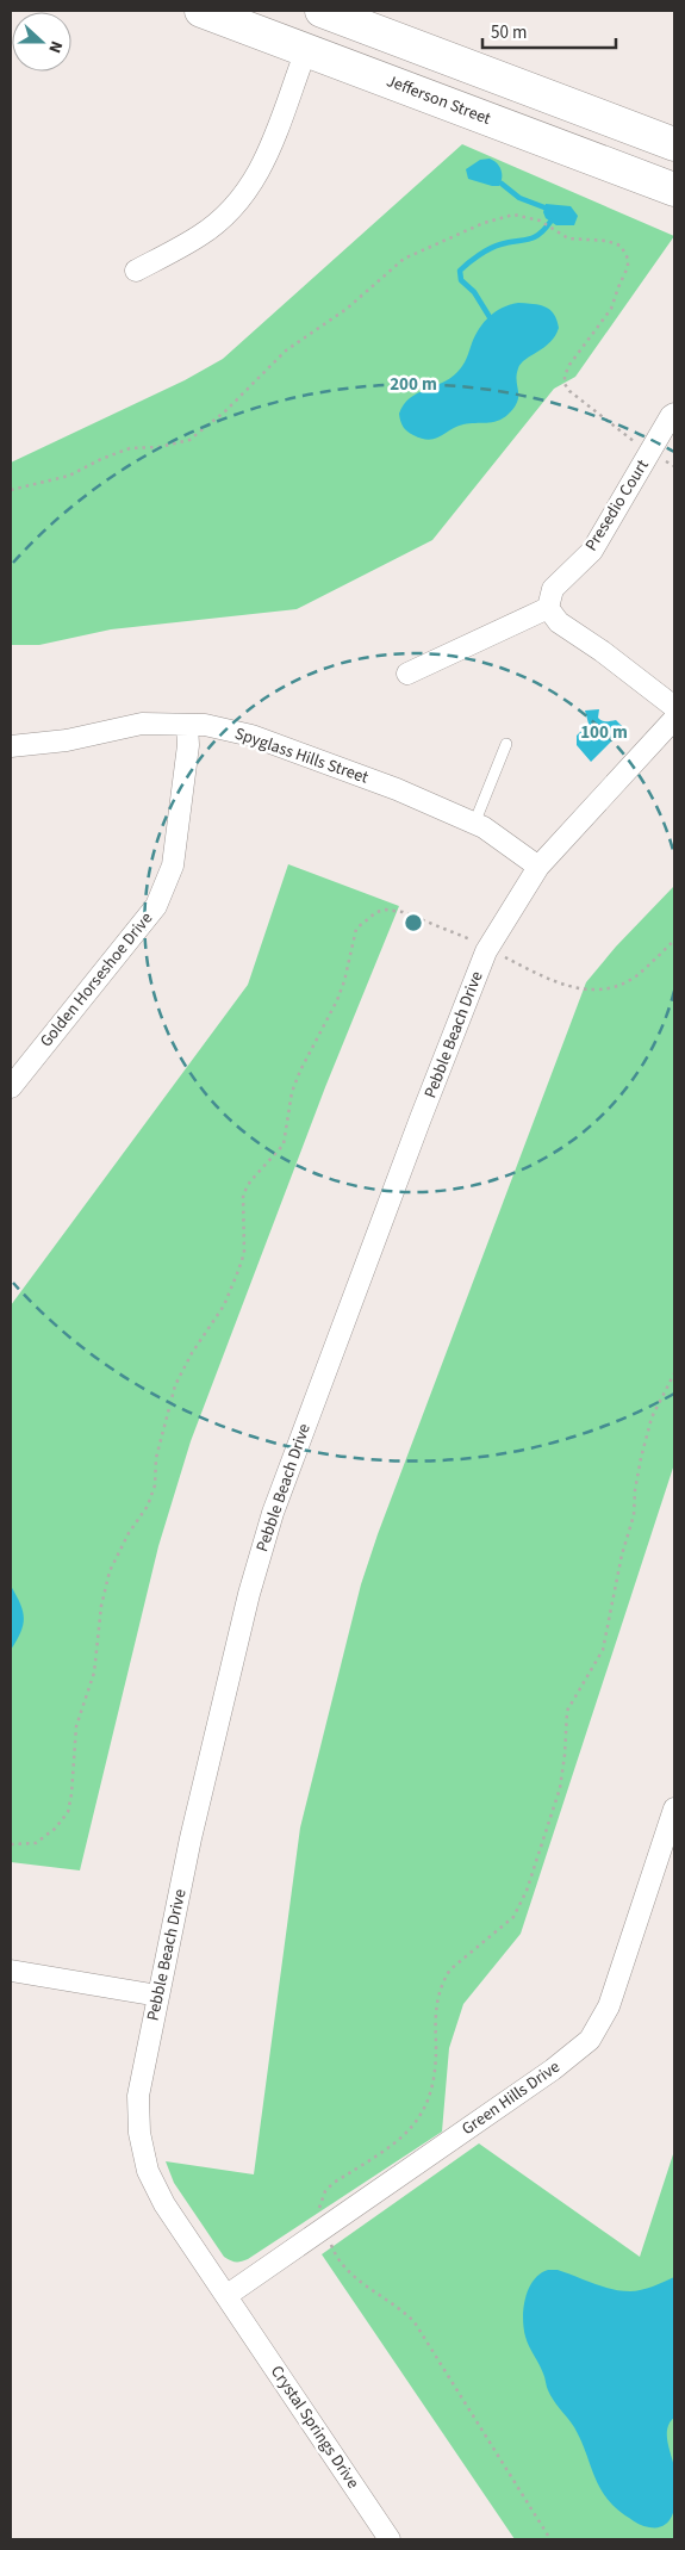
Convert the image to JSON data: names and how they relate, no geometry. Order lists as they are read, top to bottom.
{
  "streets": {
    "main road": ["Jefferson Street"],
    "street": [
      "Presedio Court",
      "Spyglass Hills Street",
      "Golden Horseshoe Drive",
      "Pebble Beach Drive",
      "Green Hills Drive",
      "Crystal Springs Drive"
    ]
  },
  "crossings": [
    ["Spyglass Hills Street", "Golden Horseshoe Drive"],
    ["Spyglass Hills Street", "Pebble Beach Drive"],
    ["Pebble Beach Drive", "Green Hills Drive"],
    ["Pebble Beach Drive", "Crystal Springs Drive"]
  ],
  "scale_bar": "50 m",
  "north": "right",
  "rings": ["200 m", "100 m"]
}
